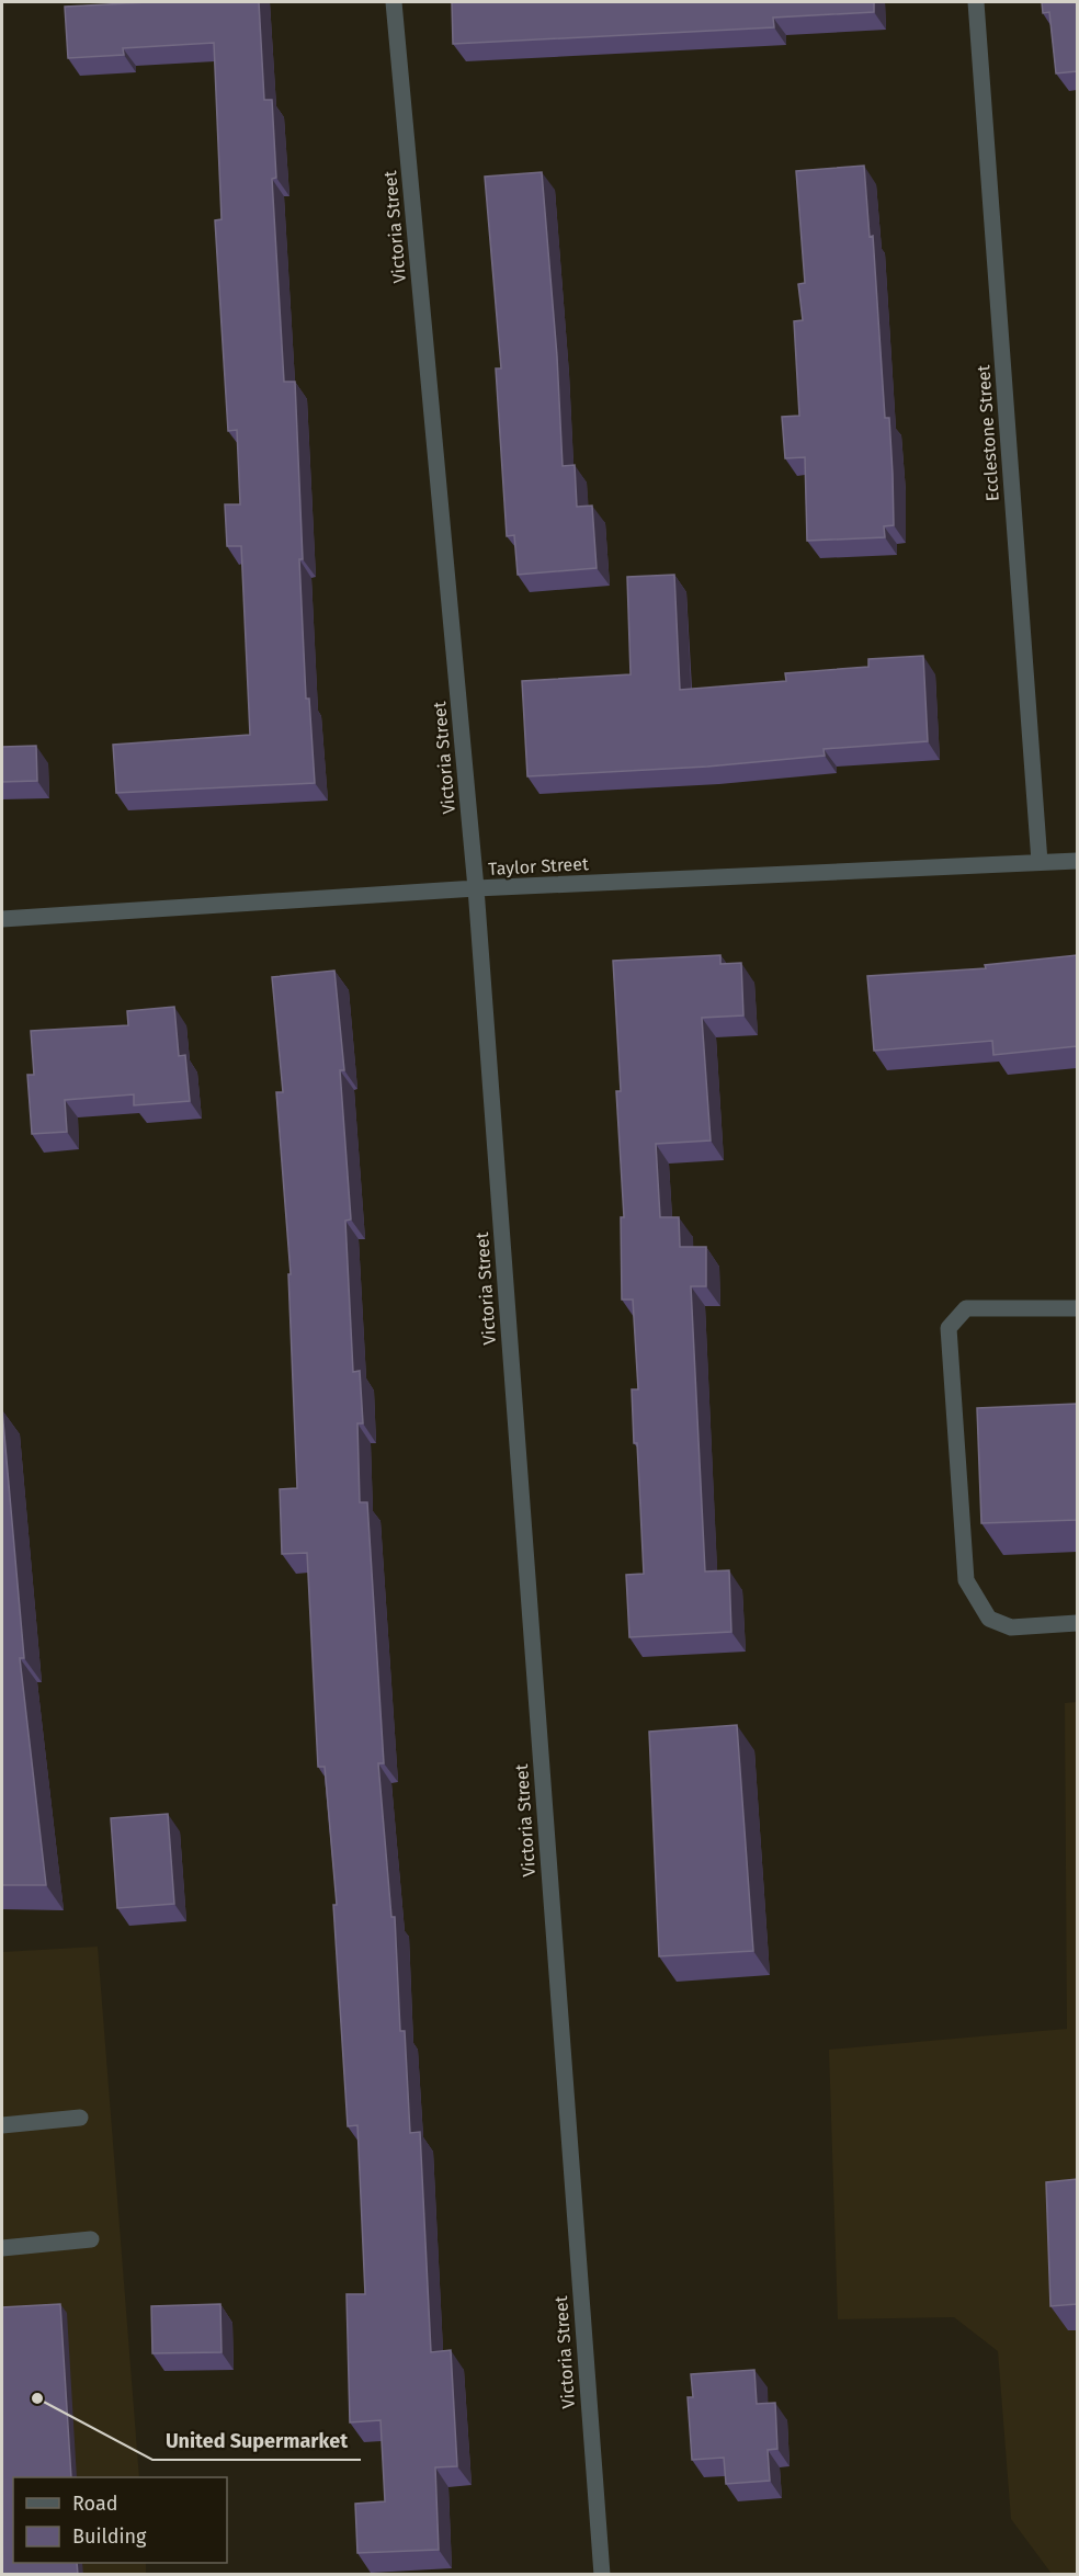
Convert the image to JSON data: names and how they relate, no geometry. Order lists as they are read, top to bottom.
{
  "streets": {
    "street": ["Victoria Street", "Ecclestone Street", "Taylor Street"]
  },
  "crossings": [
    ["Victoria Street", "Taylor Street"],
    ["Ecclestone Street", "Taylor Street"]
  ],
  "places": ["United Supermarket"],
  "legend": ["Road", "Building"]
}
